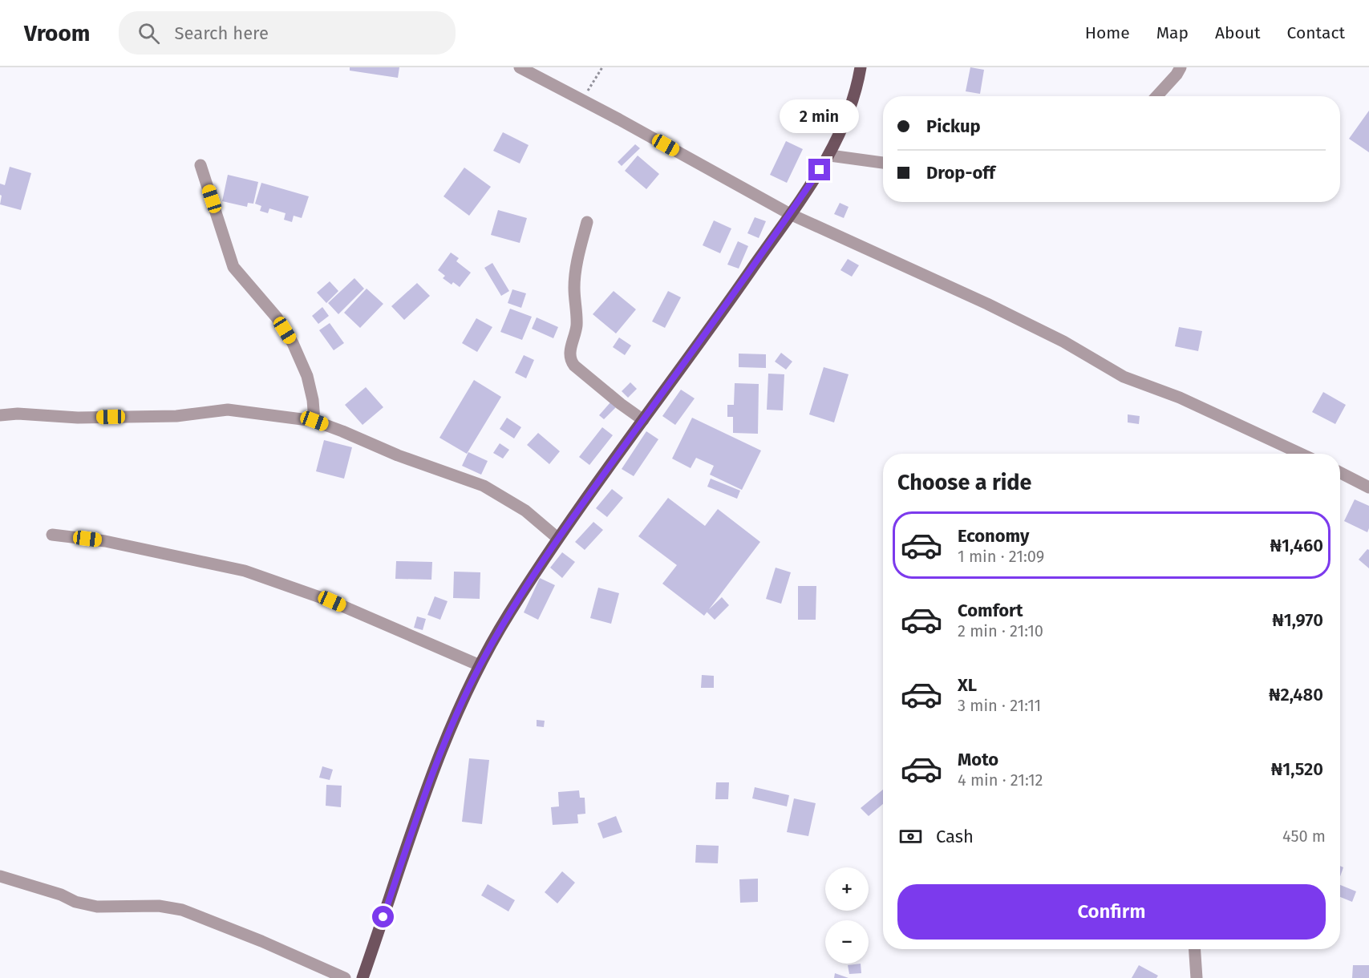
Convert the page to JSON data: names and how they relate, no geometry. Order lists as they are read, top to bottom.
{
  "page": {
    "header": "Vroom",
    "search": "Search here",
    "nav": [
      "Home",
      "Map",
      "About",
      "Contact"
    ],
    "banner": ["Pickup", "Drop-off"],
    "bubble": "2 min",
    "heading": "Choose a ride",
    "list": [
      {
        "name": "Economy",
        "note": "1 min · 21:09",
        "value": "₦1,460"
      },
      {
        "name": "Comfort",
        "note": "2 min · 21:10",
        "value": "₦1,970"
      },
      {
        "name": "XL",
        "note": "3 min · 21:11",
        "value": "₦2,480"
      },
      {
        "name": "Moto",
        "note": "4 min · 21:12",
        "value": "₦1,520"
      }
    ],
    "pay": ["Cash", "450 m"],
    "map_buttons": ["+", "−"],
    "buttons": "Confirm"
  }
}
